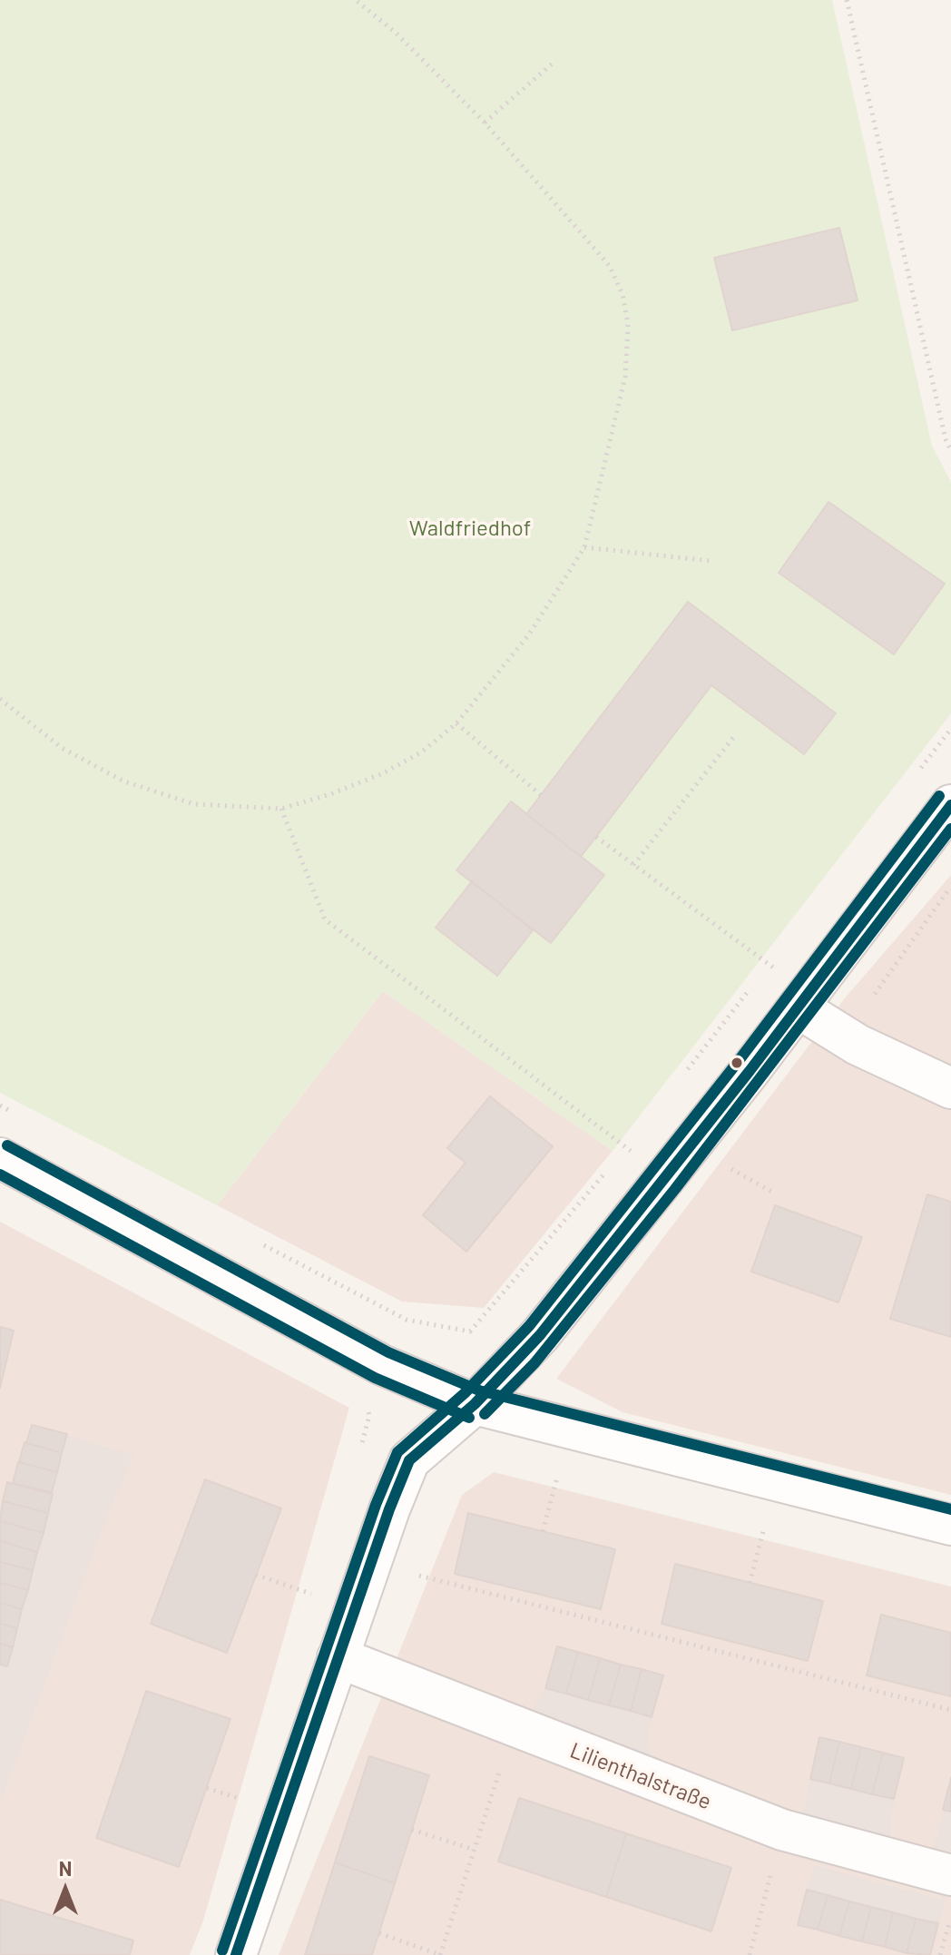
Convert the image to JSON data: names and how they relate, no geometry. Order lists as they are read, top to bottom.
{
  "streets": {
    "street": ["Lilienthalstraße"]
  },
  "parks": ["Waldfriedhof"],
  "north": "top"
}
